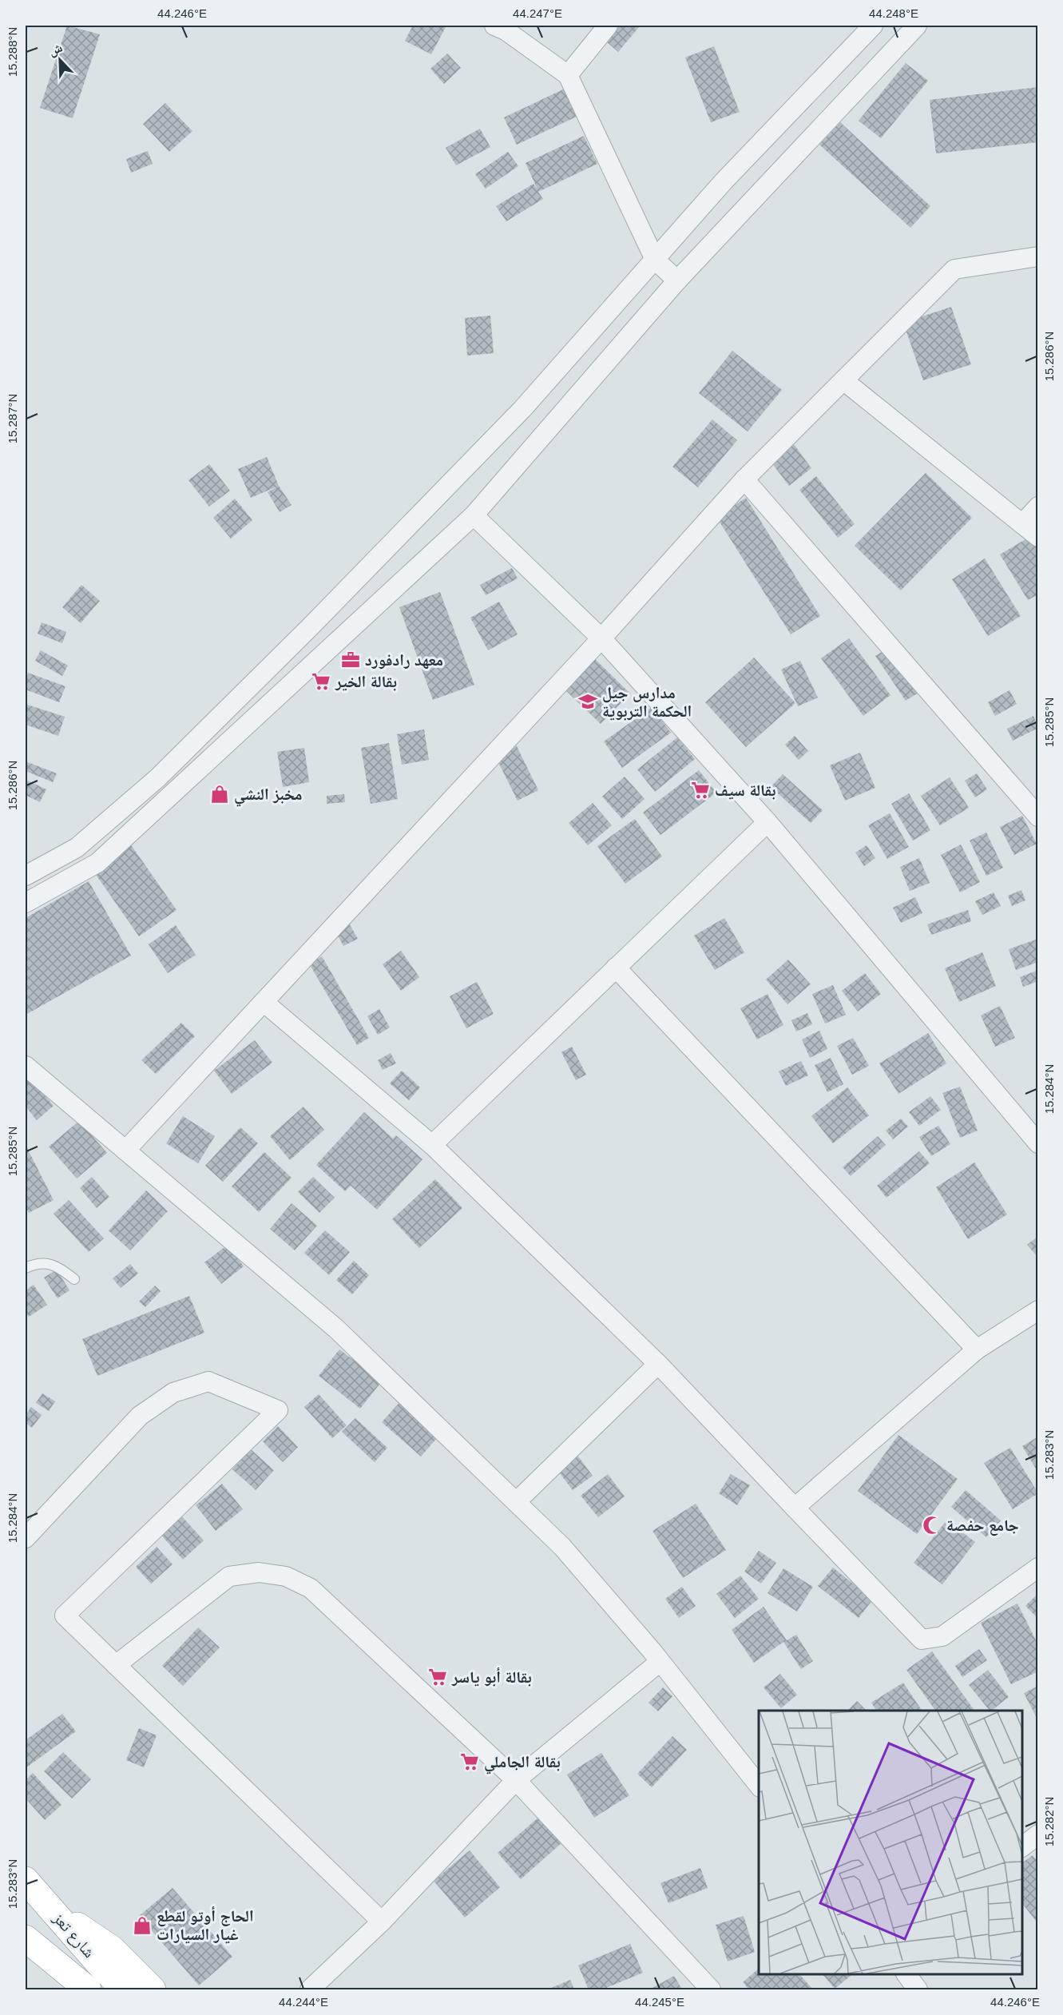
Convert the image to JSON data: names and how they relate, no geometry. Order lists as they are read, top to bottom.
{
  "streets": {
    "highway": ["شارع تعز"]
  },
  "places": {
    "office": ["معهد رادفورد"],
    "supermarket": [
      "بقالة الخير",
      "بقالة سيف",
      "بقالة أبو ياسر",
      "بقالة الجاملي"
    ],
    "school or university": ["مدارس جيل الحكمة التربوية"],
    "shop": ["مخبز النشي", "الحاج أوتو لقطع غيار السيارات"],
    "mosque": ["جامع حفصة"]
  },
  "north": "top left",
  "coordinates": [
    "44.246°E",
    "44.247°E",
    "44.248°E",
    "15.288°N",
    "15.286°N",
    "15.287°N",
    "15.285°N",
    "15.284°N",
    "15.283°N",
    "15.282°N",
    "44.244°E",
    "44.245°E"
  ]
}
